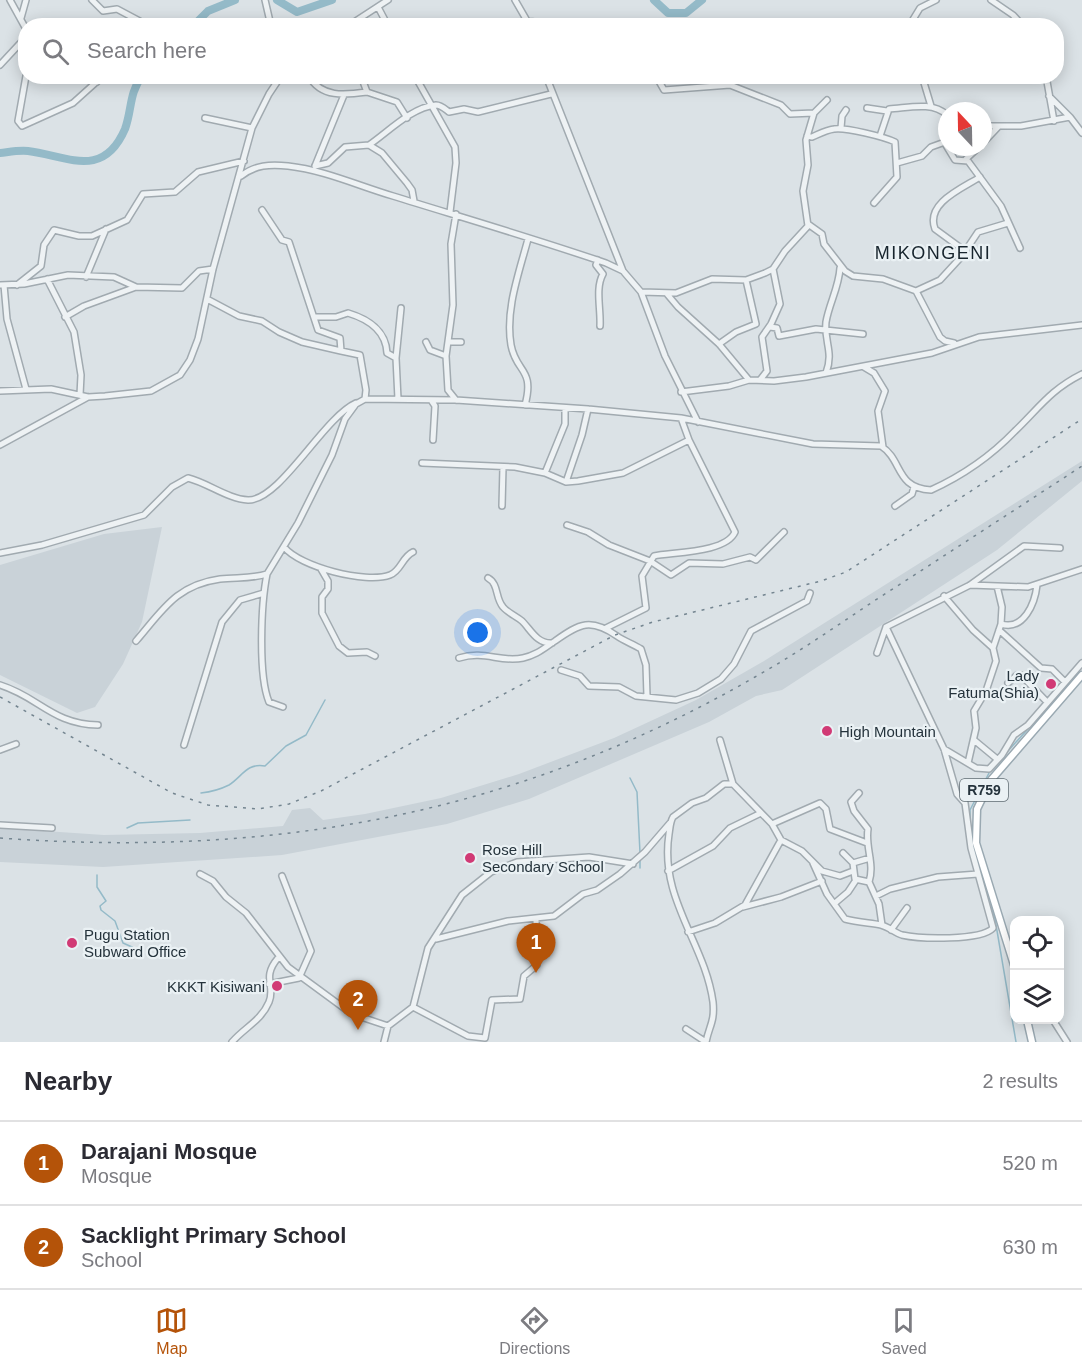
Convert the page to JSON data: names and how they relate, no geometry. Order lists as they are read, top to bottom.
{
  "streets": {
    "main road": ["R759"]
  },
  "districts": ["MIKONGENI"],
  "places": [
    "Lady Fatuma(Shia)",
    "High Mountain",
    "Rose Hill Secondary School",
    "Pugu Station Subward Office",
    "KKKT Kisiwani"
  ],
  "north": "top",
  "page": {
    "search": "Search here",
    "pins": ["1", "2"],
    "heading": ["Nearby", "2 results"],
    "list": [
      {
        "mark": "1",
        "name": "Darajani Mosque",
        "note": "Mosque",
        "value": "520 m"
      },
      {
        "mark": "2",
        "name": "Sacklight Primary School",
        "note": "School",
        "value": "630 m"
      }
    ],
    "nav": ["Map", "Directions", "Saved"]
  }
}
